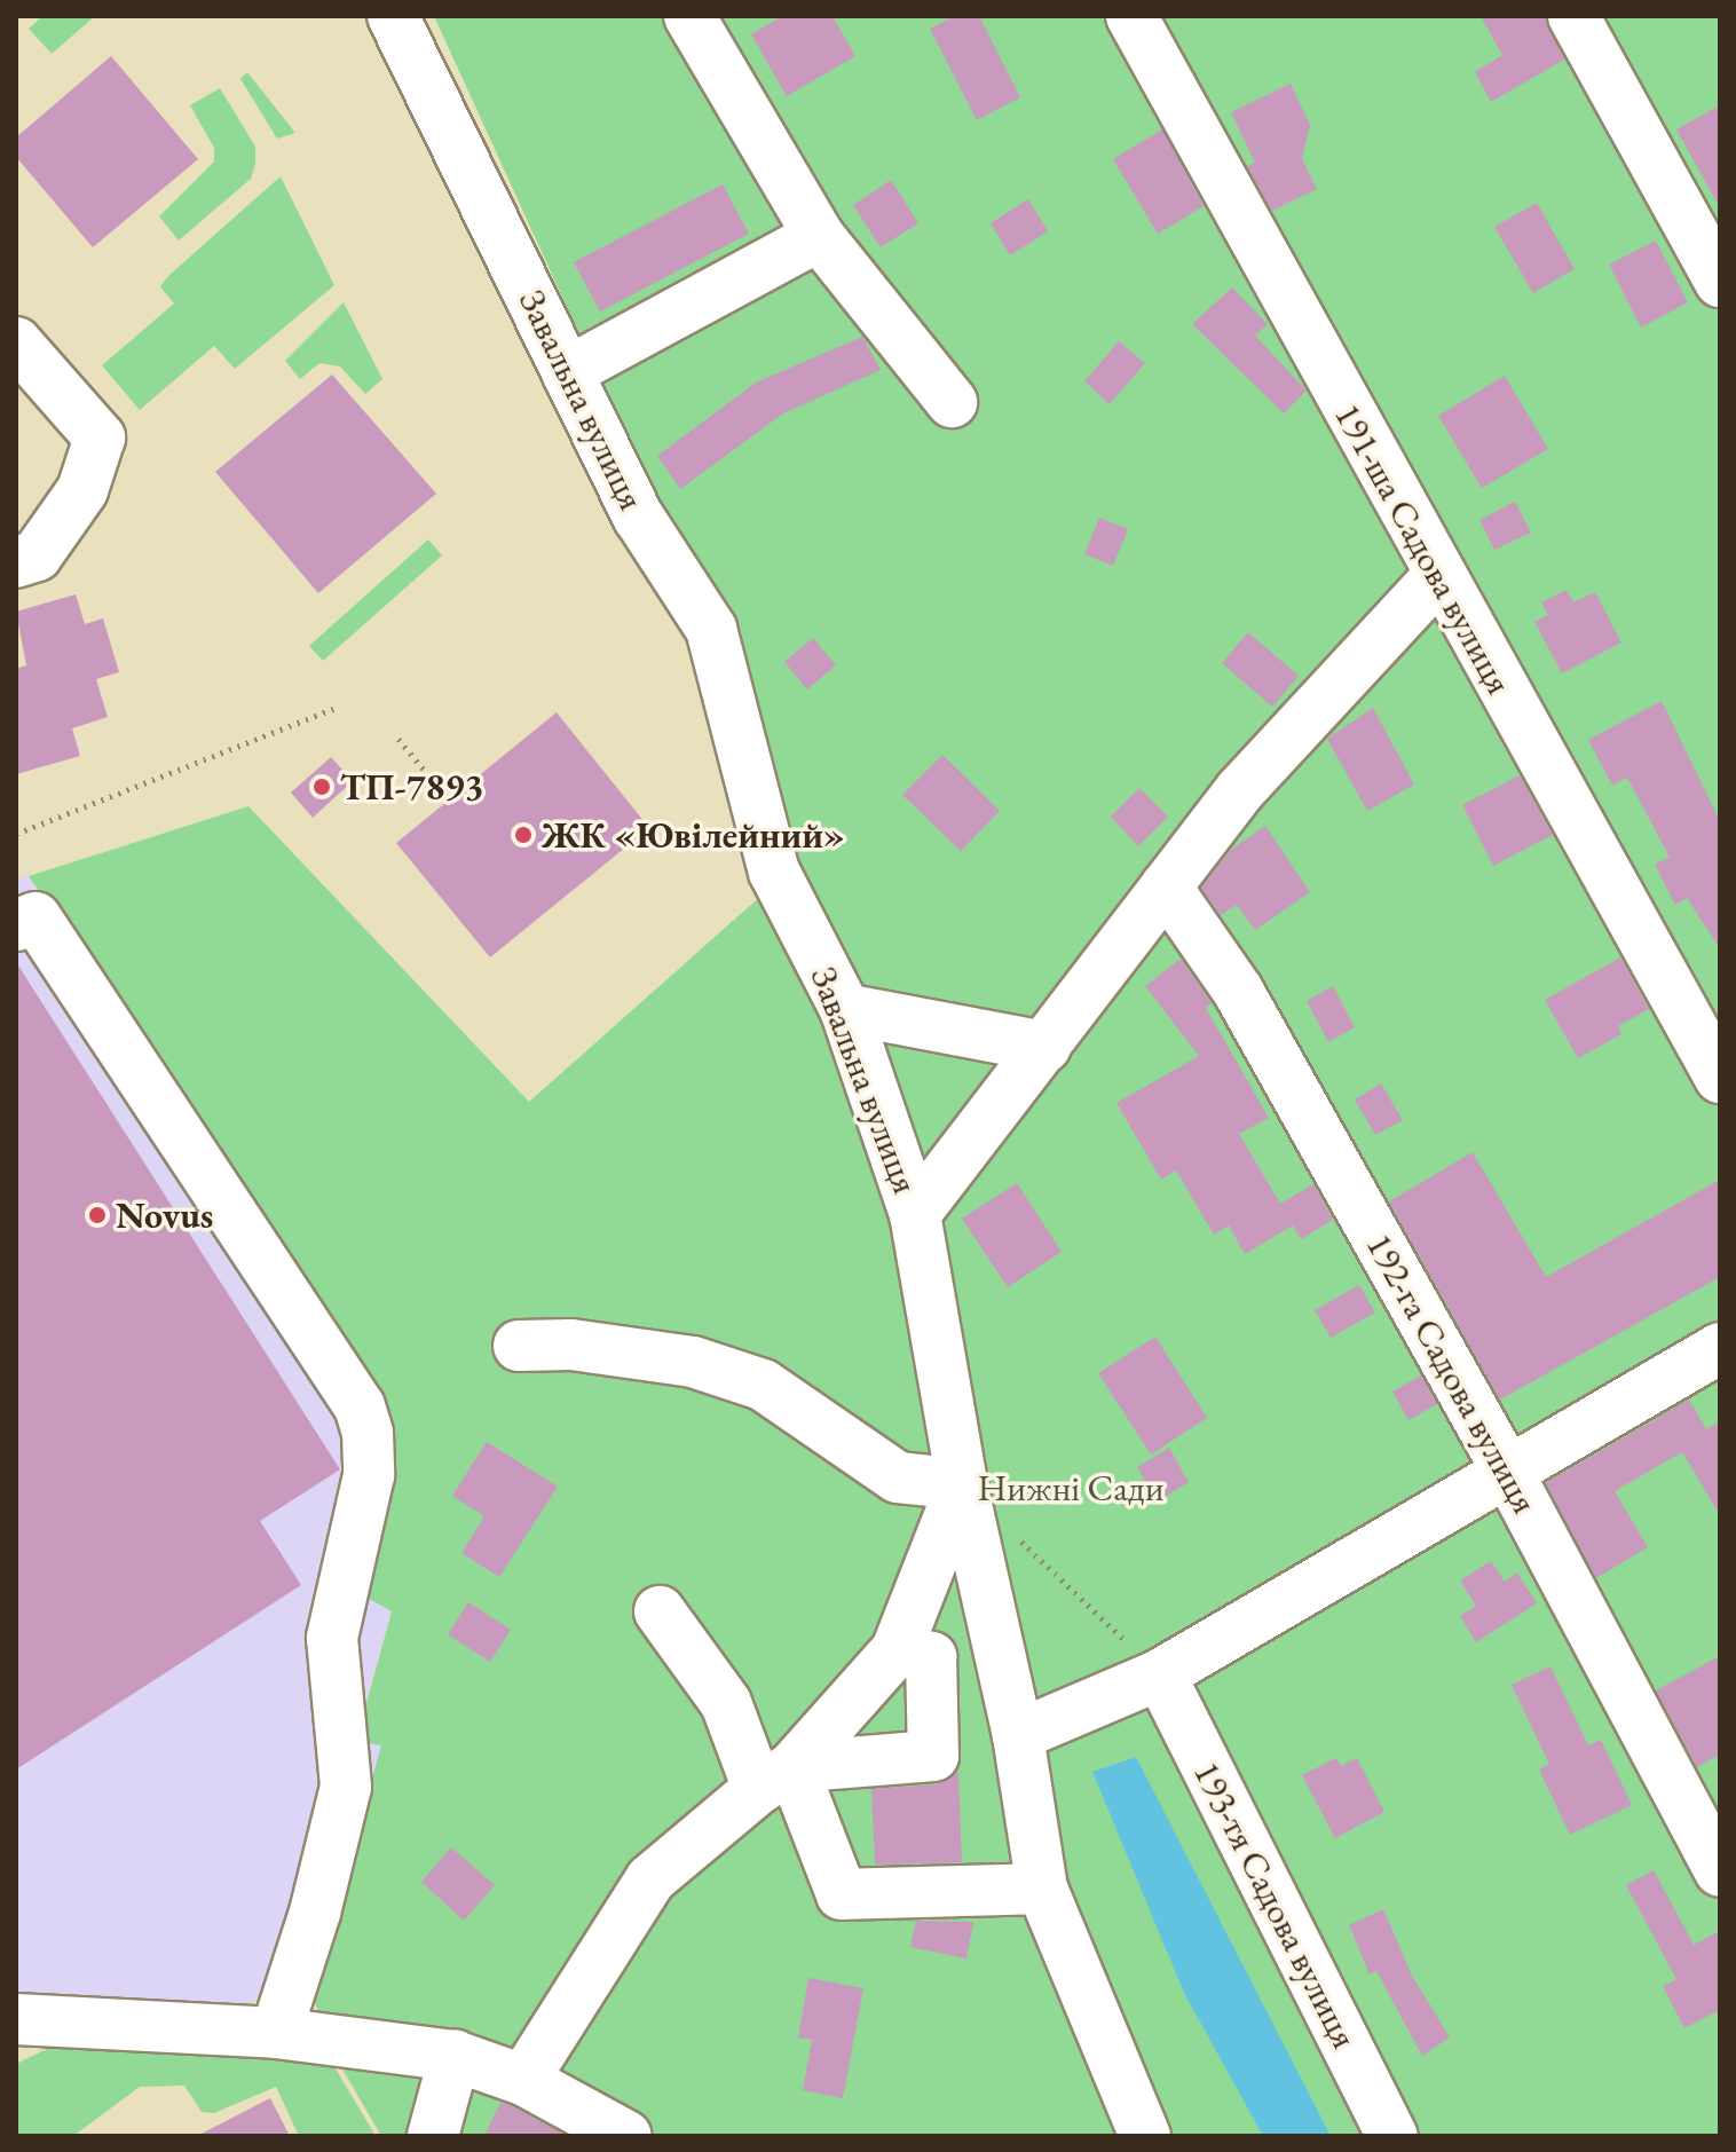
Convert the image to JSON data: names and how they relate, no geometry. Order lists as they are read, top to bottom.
{
  "streets": {
    "street": [
      "Завальна вулиця",
      "191-ша Садова вулиця",
      "192-га Садова вулиця",
      "193-тя Садова вулиця"
    ]
  },
  "parks": ["Нижні Сади"],
  "places": ["ТП-7893", "ЖК «Ювілейний»", "Novus"]
}
